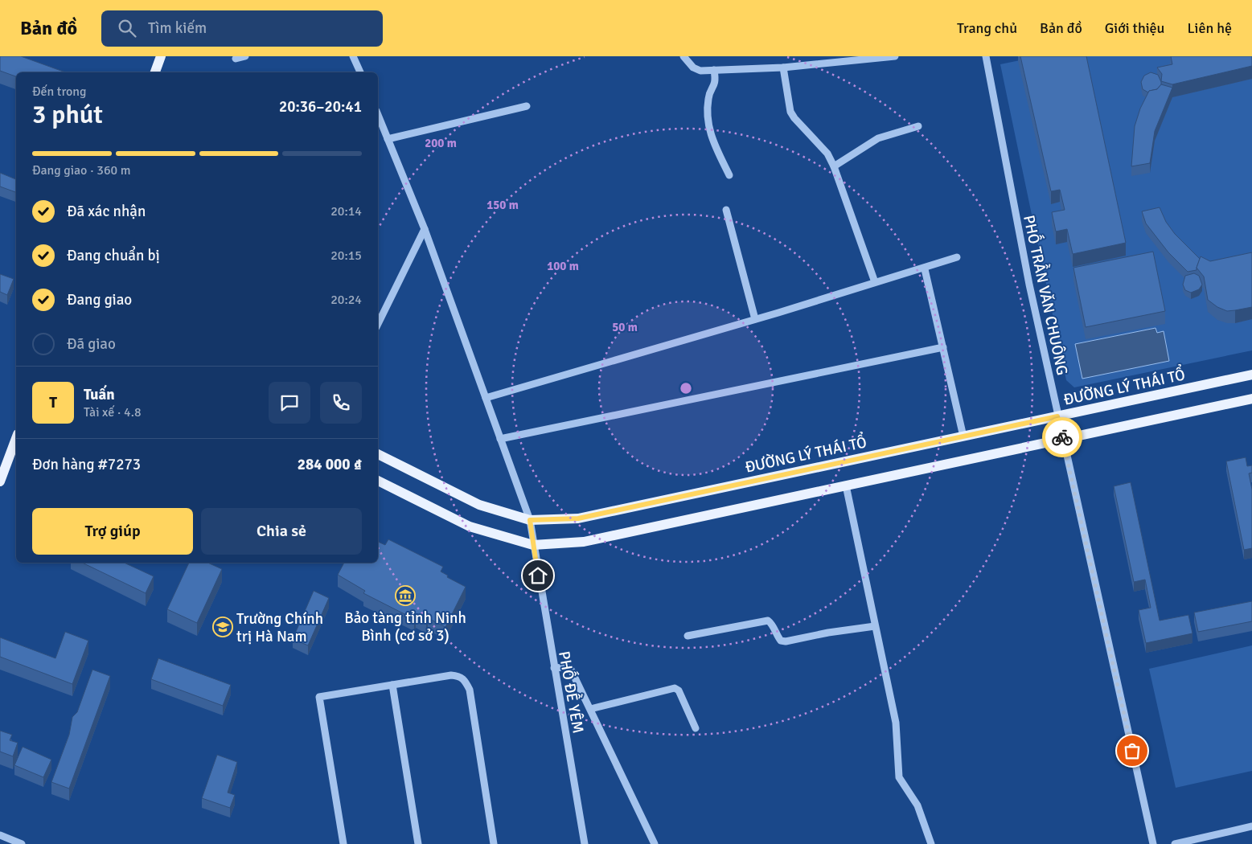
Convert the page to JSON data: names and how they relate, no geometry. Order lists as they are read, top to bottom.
{
  "streets": {
    "main road": ["ĐƯỜNG LÝ THÁI TỔ"],
    "street": ["PHỐ TRẦN VĂN CHUÔNG", "PHỐ ĐỀ YÊM"]
  },
  "crossings": [
    ["PHỐ TRẦN VĂN CHUÔNG", "ĐƯỜNG LÝ THÁI TỔ"],
    ["ĐƯỜNG LÝ THÁI TỔ", "PHỐ ĐỀ YÊM"]
  ],
  "places": {
    "museum": ["Bảo tàng tỉnh Ninh Bình (cơ sở 3)"],
    "school or university": ["Trường Chính trị Hà Nam"]
  },
  "page": {
    "header": "Bản đồ",
    "search": "Tìm kiếm",
    "nav": [
      "Trang chủ",
      "Bản đồ",
      "Giới thiệu",
      "Liên hệ"
    ],
    "heading": ["3 phút", "Đến trong", "20:36–20:41"],
    "panel": [
      "Tuấn",
      "Tài xế · 4.8",
      "Đơn hàng #7273",
      "284 000 ₫"
    ],
    "bar": "Đang giao · 360 m",
    "list": [
      ["Đã xác nhận", "20:14"],
      ["Đang chuẩn bị", "20:15"],
      ["Đang giao", "20:24"],
      "Đã giao"
    ],
    "round": "T",
    "buttons": ["Trợ giúp", "Chia sẻ"]
  },
  "rings": [
    "200 m",
    "150 m",
    "100 m",
    "50 m"
  ]
}
